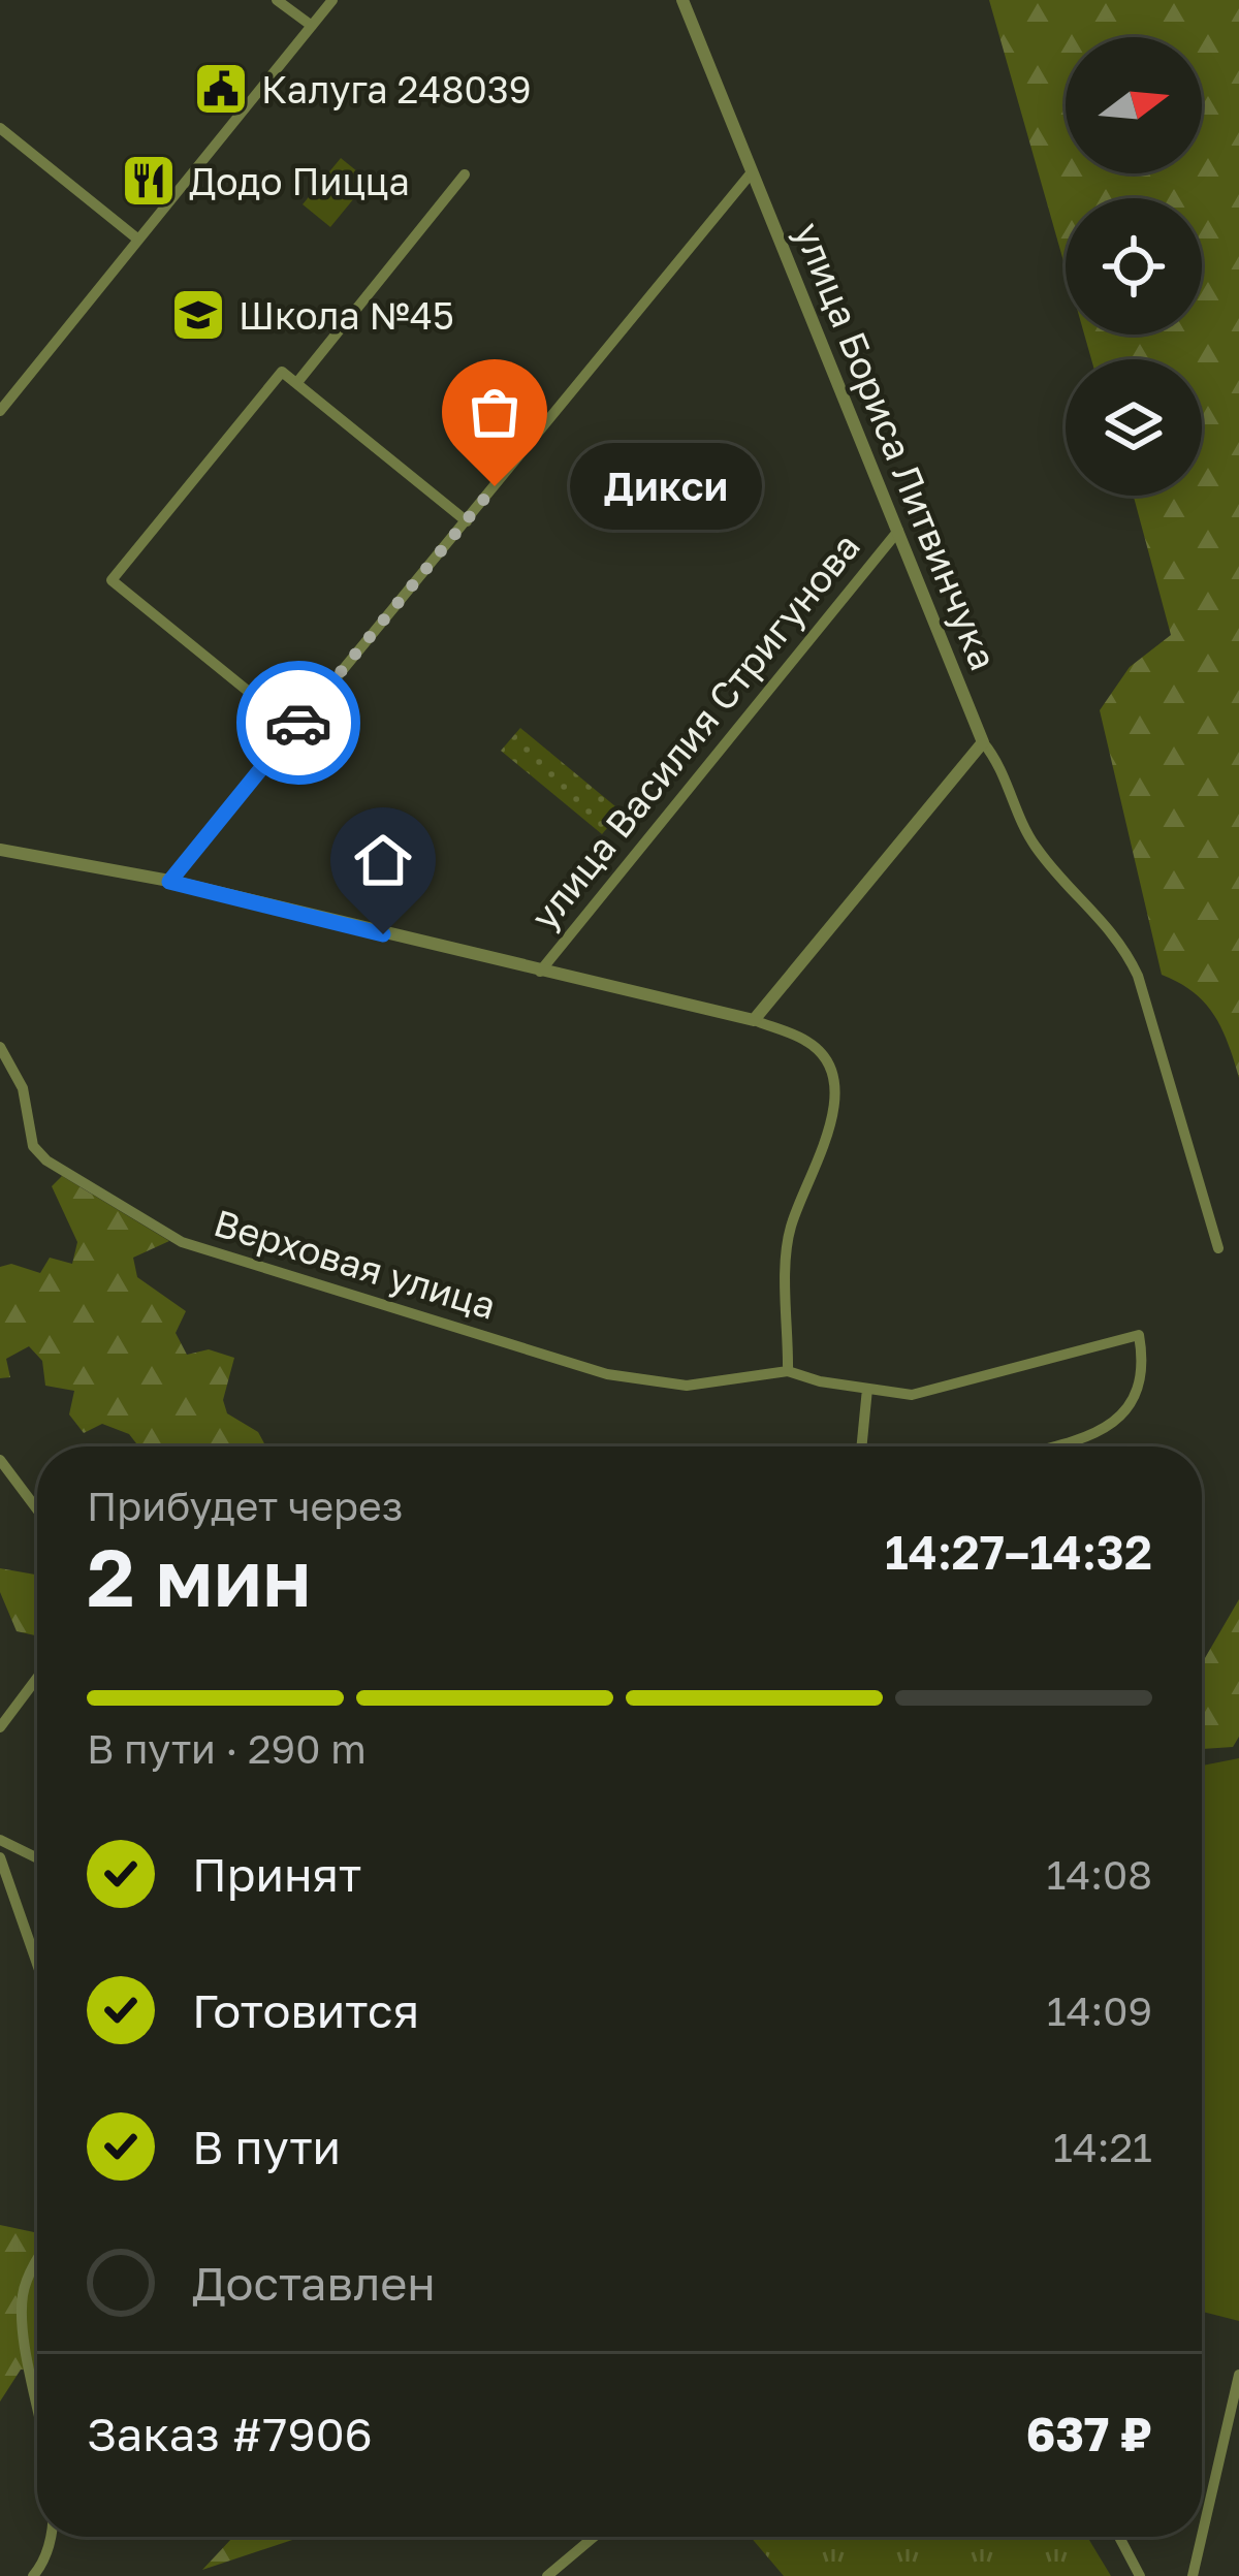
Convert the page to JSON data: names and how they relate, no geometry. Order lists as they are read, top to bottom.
{
  "streets": {
    "street": ["улица Бориса Литвинчука", "улица Василия Стригунова", "Верховая улица"]
  },
  "crossings": [
    ["улица Бориса Литвинчука", "улица Василия Стригунова"]
  ],
  "places": {
    "public building": ["Калуга 248039"],
    "restaurant": ["Додо Пицца"],
    "school or university": ["Школа №45"],
    "other": ["Дикси"]
  },
  "north": "right",
  "page": {
    "bubble": "Дикси",
    "heading": ["2 мин", "Прибудет через", "14:27–14:32"],
    "panel": ["Заказ #7906", "637 ₽"],
    "bar": "В пути · 290 m",
    "list": [
      ["Принят", "14:08"],
      ["Готовится", "14:09"],
      ["В пути", "14:21"],
      "Доставлен"
    ]
  }
}
